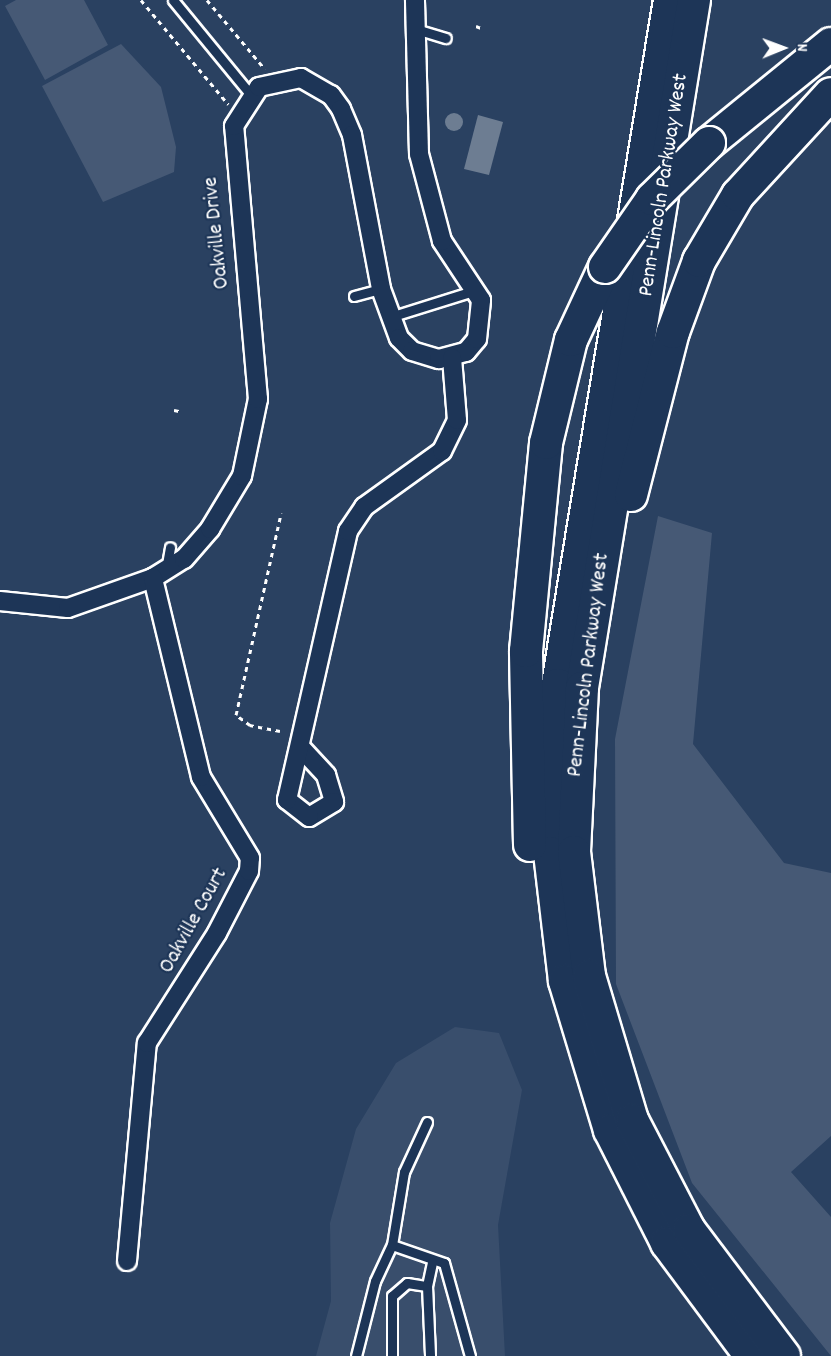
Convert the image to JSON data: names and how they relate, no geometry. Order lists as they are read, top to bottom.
{
  "streets": {
    "highway": ["Penn-Lincoln Parkway West"],
    "street": ["Oakville Drive", "Oakville Court"]
  },
  "crossings": [
    ["Oakville Drive", "Oakville Court"]
  ],
  "north": "right"
}
